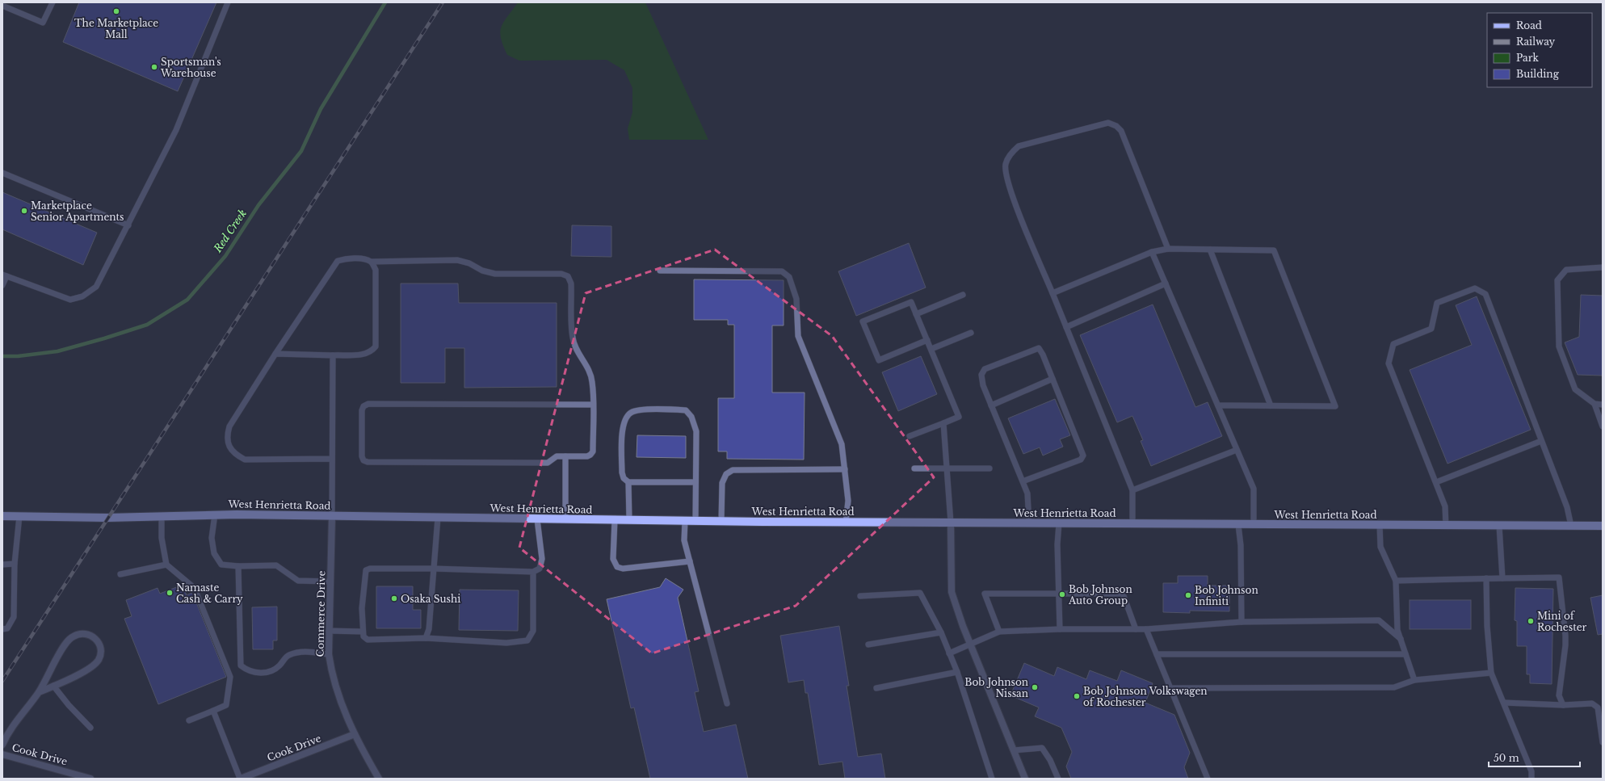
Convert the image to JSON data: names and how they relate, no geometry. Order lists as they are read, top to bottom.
{
  "streets": {
    "main road": ["West Henrietta Road"],
    "street": ["Commerce Drive", "Cook Drive"]
  },
  "crossings": [
    ["West Henrietta Road", "Commerce Drive"],
    ["Commerce Drive", "Cook Drive"]
  ],
  "water": ["Red Creek"],
  "places": [
    "The Marketplace Mall",
    "Sportsman's Warehouse",
    "Marketplace Senior Apartments",
    "Namaste Cash & Carry",
    "Bob Johnson Auto Group",
    "Bob Johnson Infiniti",
    "Osaka Sushi",
    "Mini of Rochester",
    "Bob Johnson Nissan",
    "Bob Johnson Volkswagen of Rochester"
  ],
  "legend": [
    "Road",
    "Railway",
    "Park",
    "Building"
  ],
  "scale_bar": "50 m"
}
